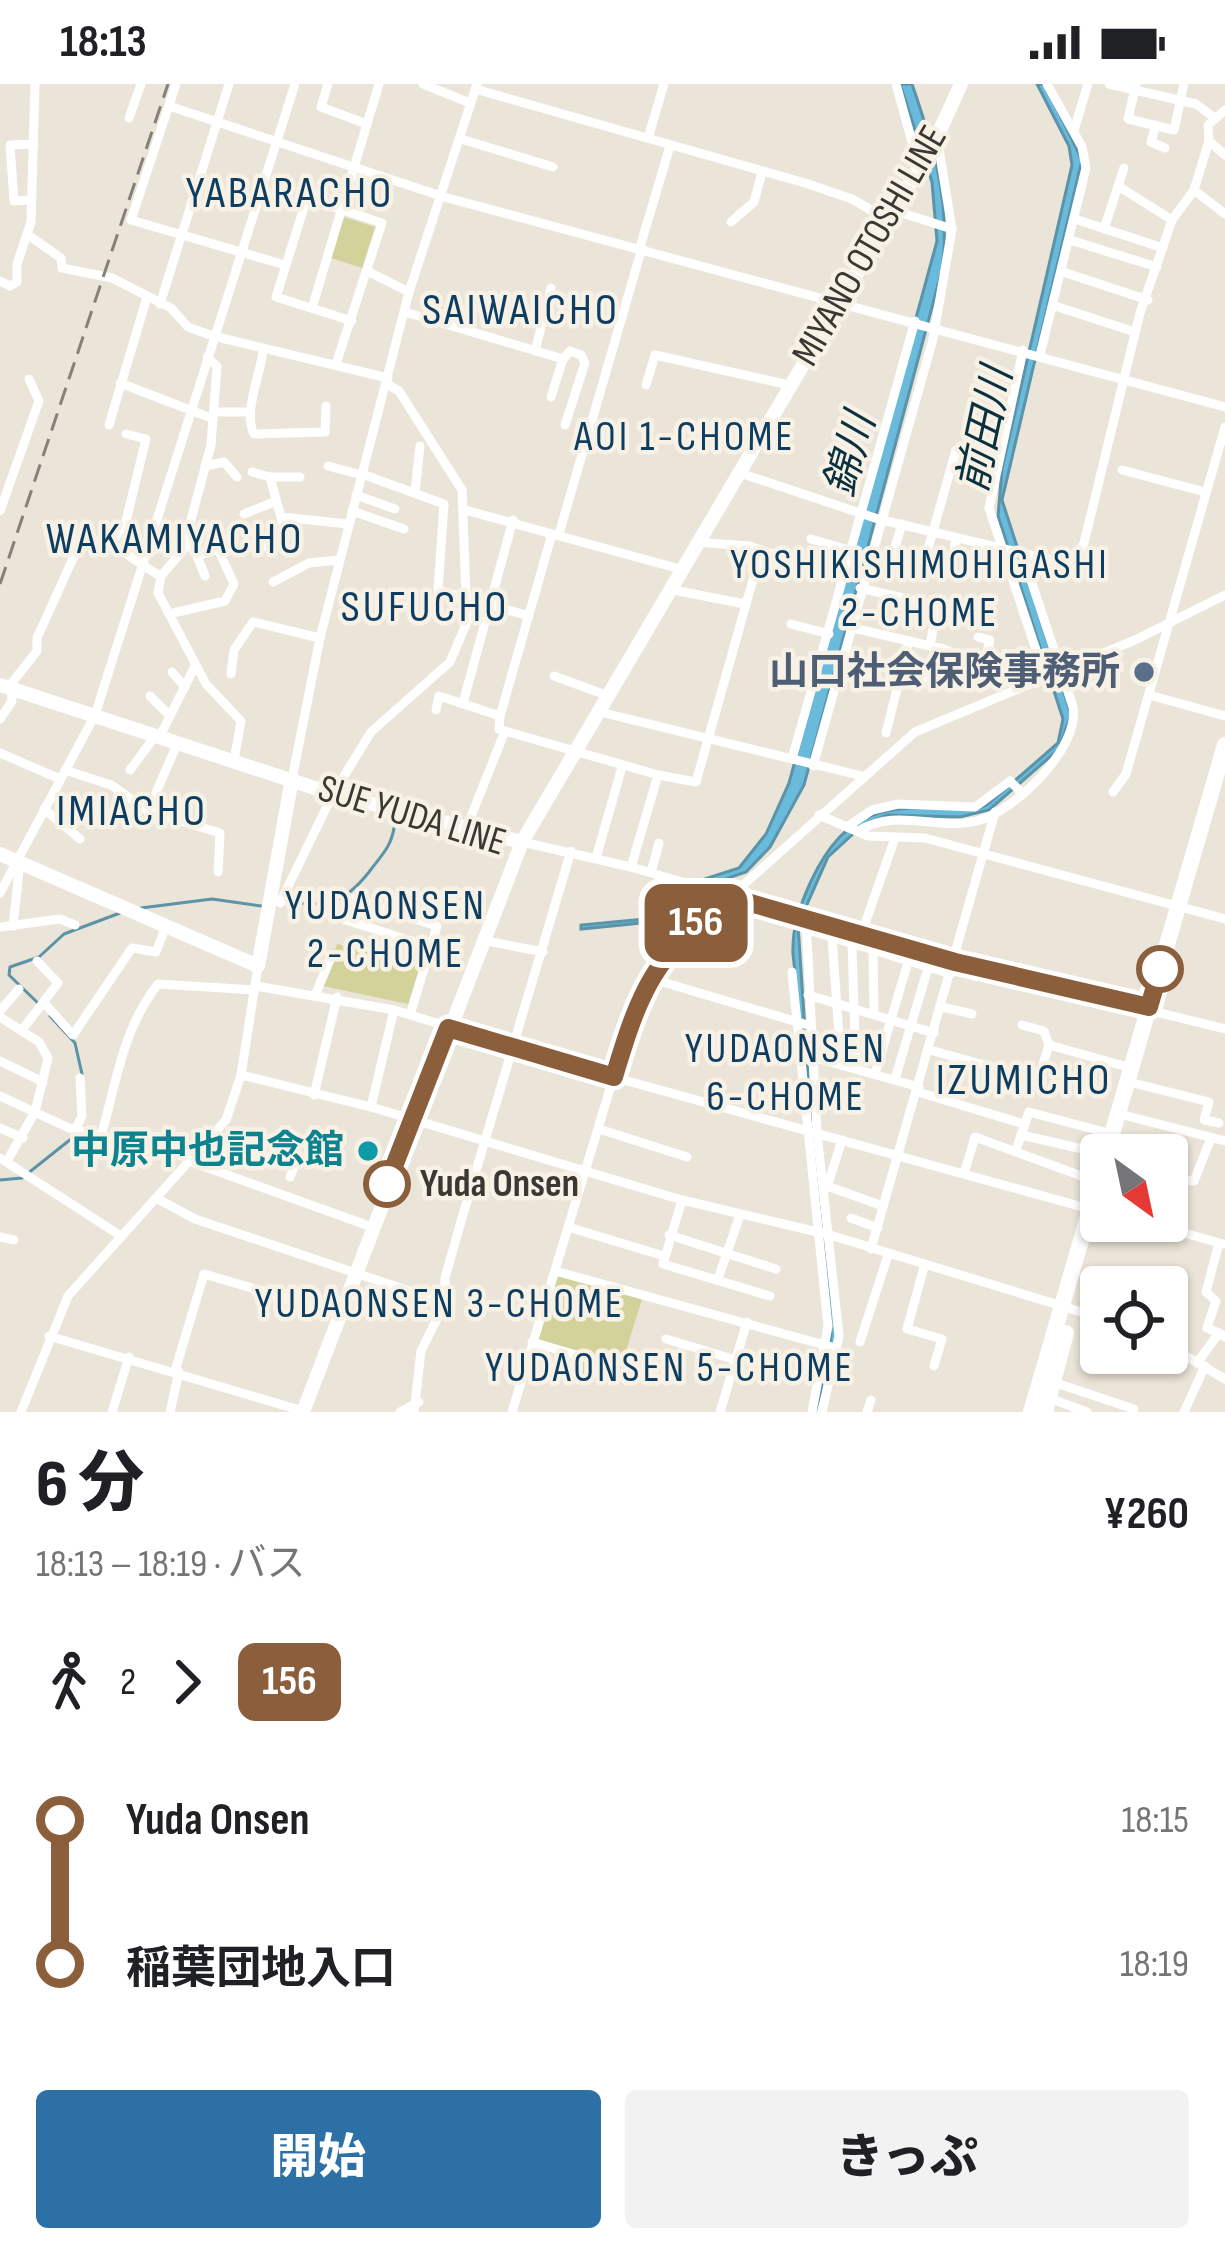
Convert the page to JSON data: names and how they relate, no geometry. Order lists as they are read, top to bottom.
{
  "streets": {
    "main road": ["MIYANO OTOSHI LINE", "SUE YUDA LINE"]
  },
  "crossings": [
    ["MIYANO OTOSHI LINE", "SUE YUDA LINE"]
  ],
  "districts": [
    "YABARACHO",
    "SAIWAICHO",
    "AOI 1-CHOME",
    "WAKAMIYACHO",
    "YOSHIKISHIMOHIGASHI 2-CHOME",
    "SUFUCHO",
    "IMIACHO",
    "YUDAONSEN 2-CHOME",
    "YUDAONSEN 6-CHOME",
    "IZUMICHO",
    "YUDAONSEN 3-CHOME",
    "YUDAONSEN 5-CHOME"
  ],
  "water": ["前田川", "錦川"],
  "places": ["山口社会保険事務所", "中原中也記念館", "Yuda Onsen"],
  "lines": ["bus line 156"],
  "north": "bottom right",
  "page": {
    "status": "18:13",
    "on_map": "156",
    "heading": ["6 分", "18:13 – 18:19 · バス", "¥260"],
    "legs": ["2", "156"],
    "list": [
      {
        "name": "Yuda Onsen",
        "value": "18:15"
      },
      {
        "name": "稲葉団地入口",
        "value": "18:19"
      }
    ],
    "buttons": ["開始", "きっぷ"]
  }
}
